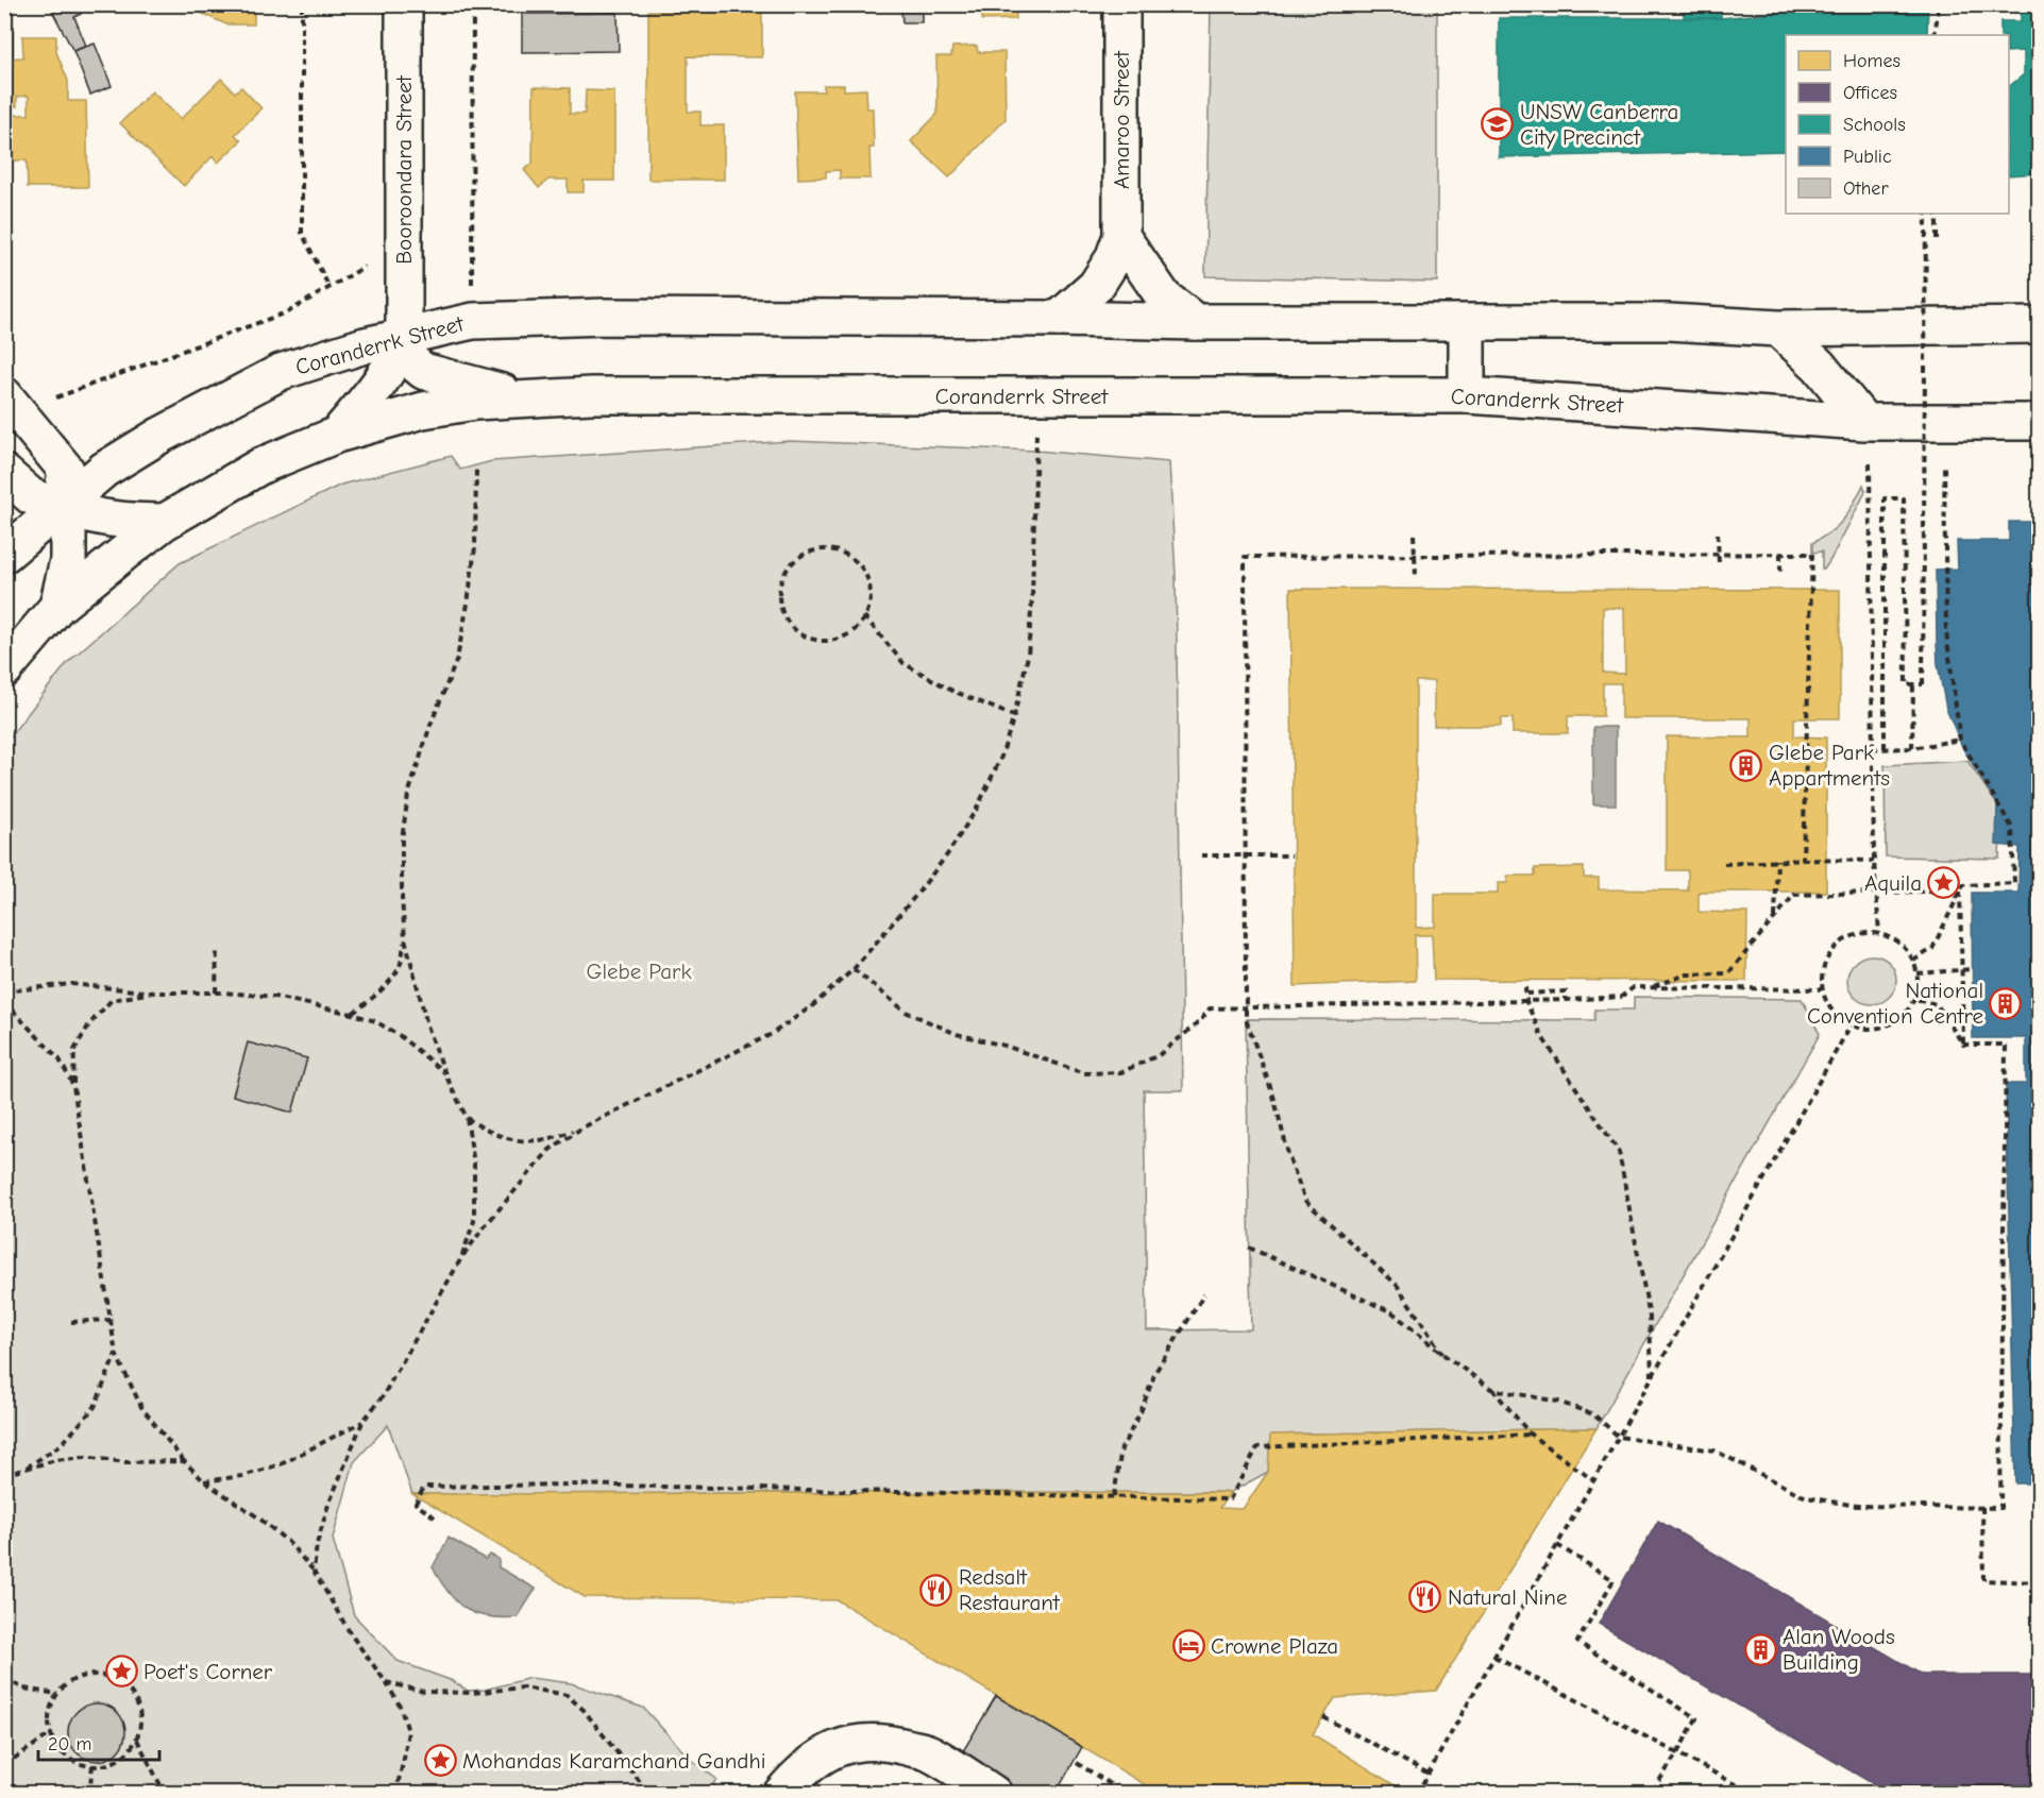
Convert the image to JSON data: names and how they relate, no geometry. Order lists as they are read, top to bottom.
{
  "streets": {
    "main road": ["Amaroo Street", "Booroondara Street", "Coranderrk Street"]
  },
  "crossings": [
    ["Amaroo Street", "Coranderrk Street"],
    ["Booroondara Street", "Coranderrk Street"]
  ],
  "parks": ["Glebe Park"],
  "places": {
    "school or university": ["UNSW Canberra City Precinct"],
    "building": ["Glebe Park Appartments", "National Convention Centre", "Alan Woods Building"],
    "place": ["Aquila", "Poet's Corner", "Mohandas Karamchand Gandhi"],
    "restaurant": ["Redsalt Restaurant", "Natural Nine"],
    "hotel": ["Crowne Plaza"]
  },
  "legend": [
    "Homes",
    "Offices",
    "Schools",
    "Public",
    "Other"
  ],
  "scale_bar": "20 m"
}
